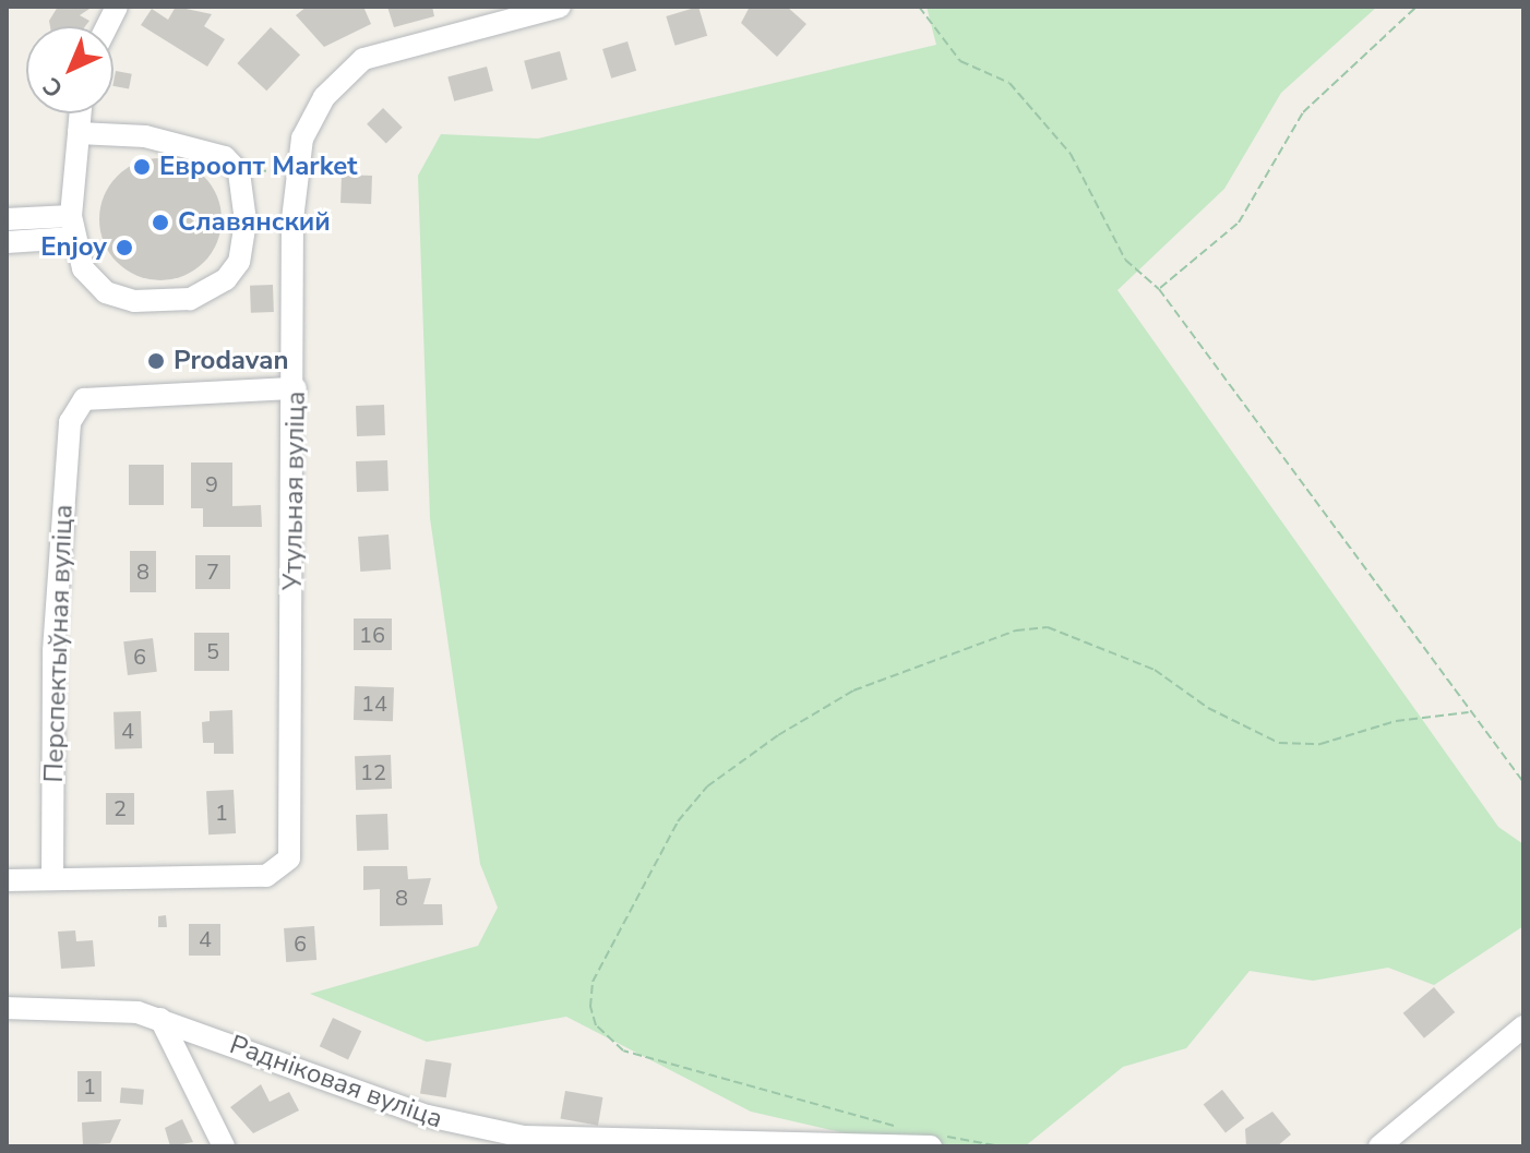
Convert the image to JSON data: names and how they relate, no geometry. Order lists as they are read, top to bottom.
{
  "streets": {
    "street": ["Утульная вуліца", "Перспектыўная вуліца", "Радніковая вуліца"]
  },
  "crossings": [
    ["Утульная вуліца", "Перспектыўная вуліца"]
  ],
  "places": [
    "Евроопт Market",
    "Славянский",
    "Enjoy",
    "Prodavan"
  ],
  "house_numbers": [
    "9",
    "8",
    "7",
    "16",
    "5",
    "6",
    "14",
    "4",
    "12",
    "2",
    "1",
    "8",
    "4",
    "6",
    "1"
  ],
  "north": "bottom left"
}
